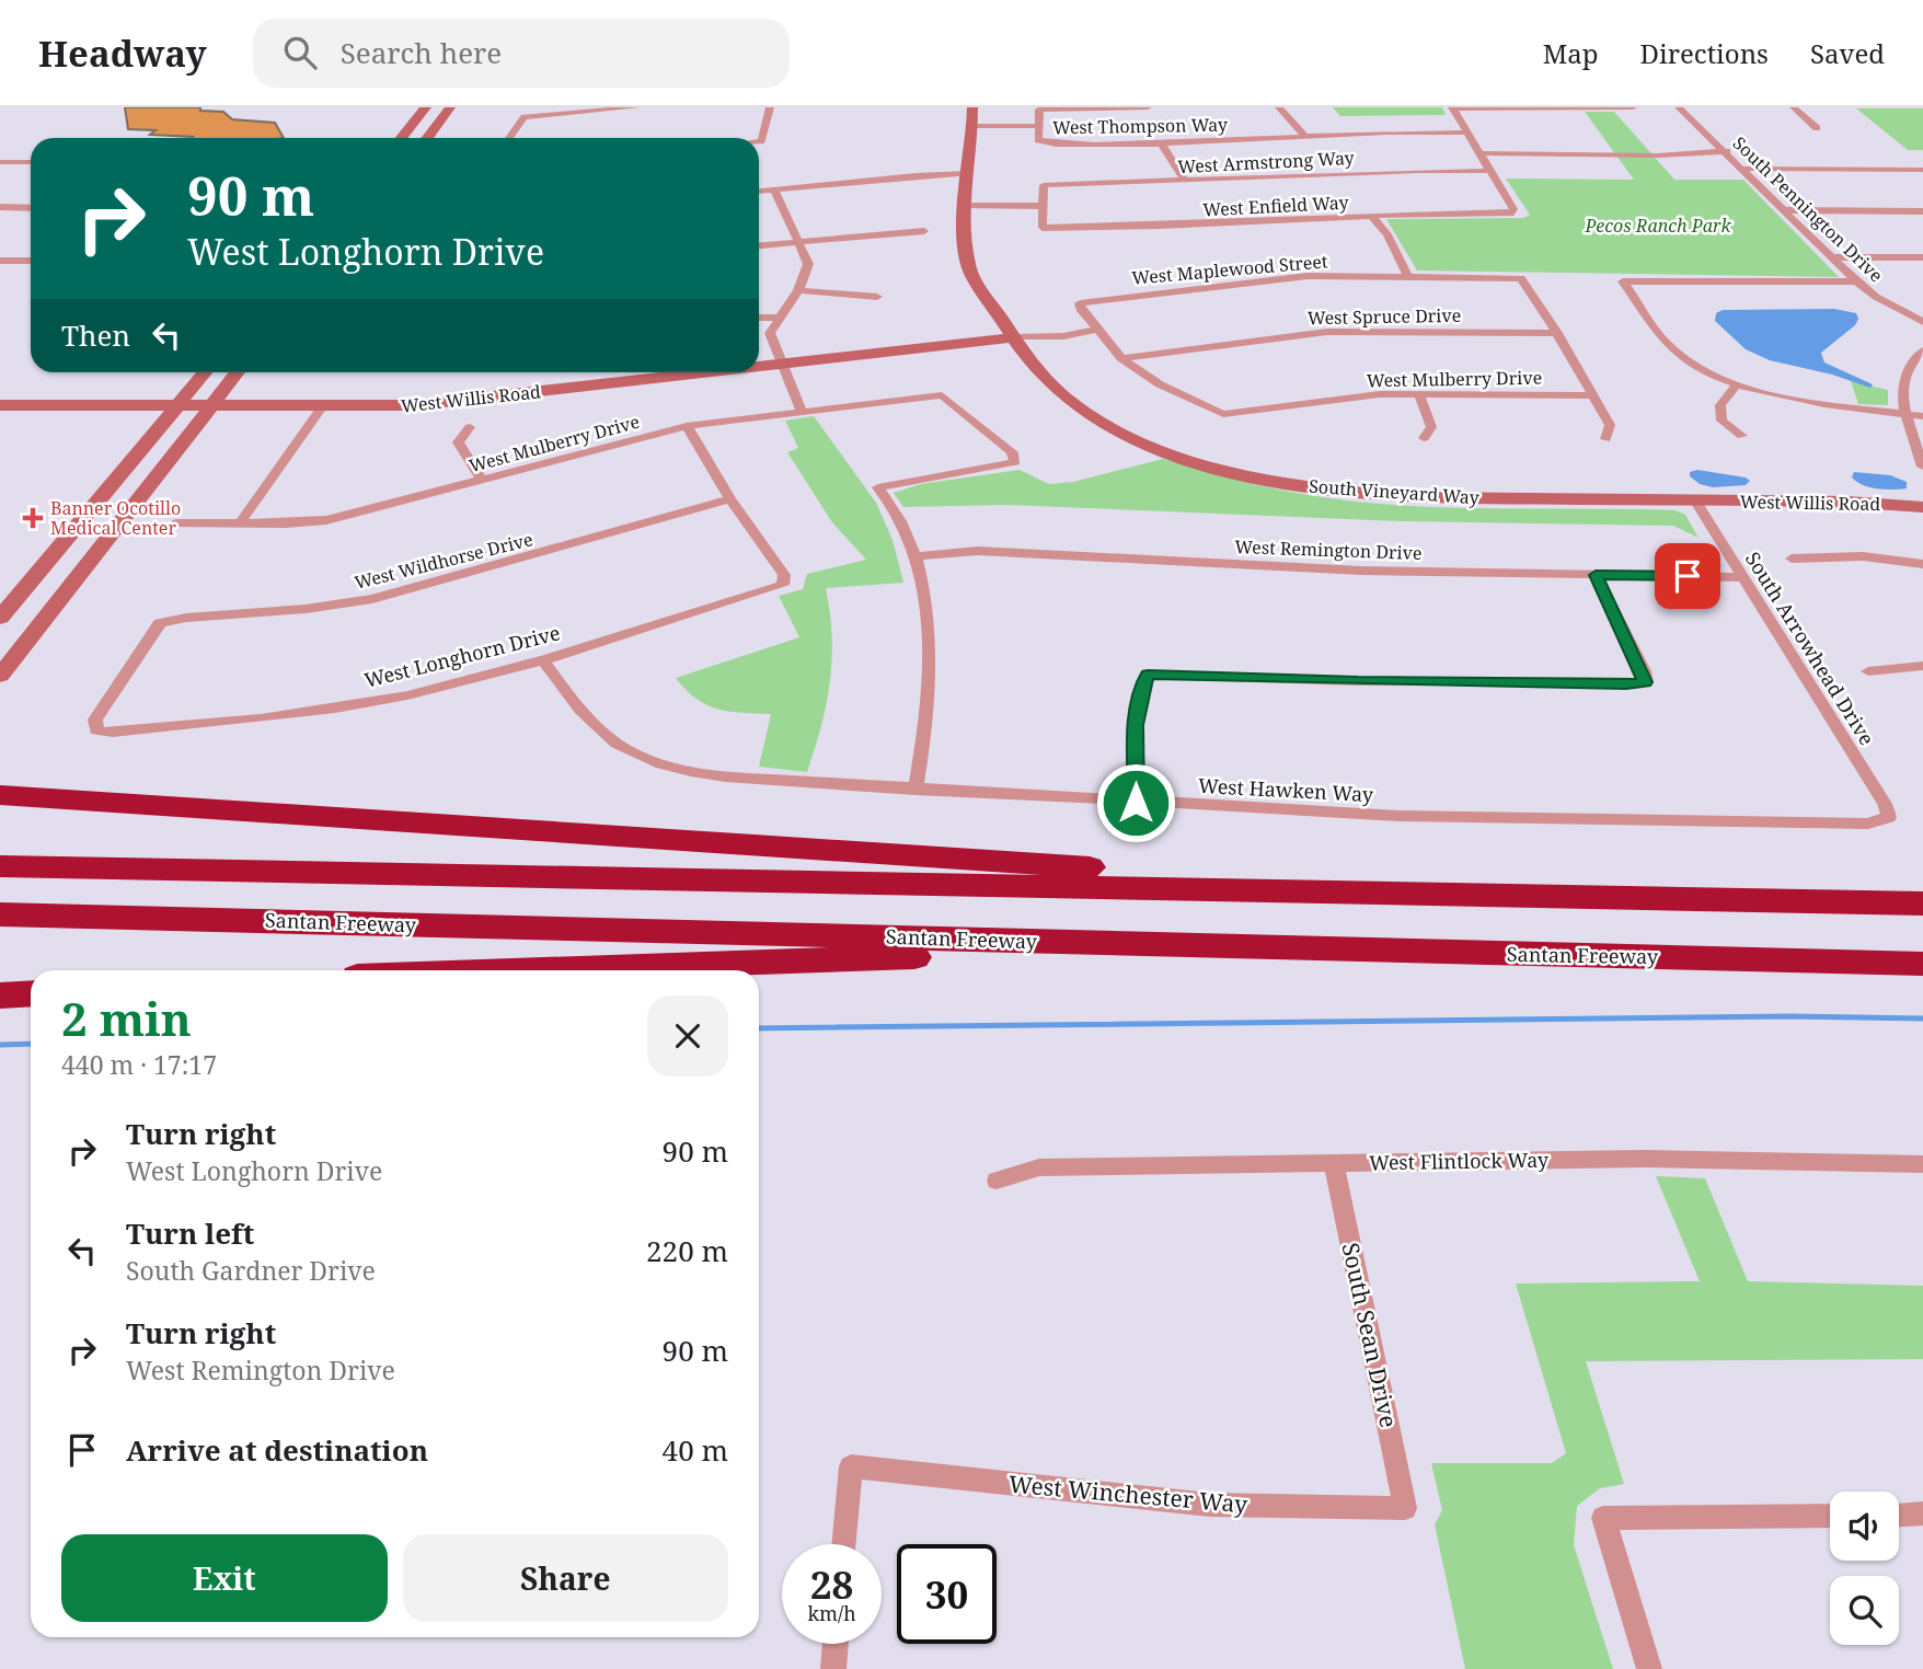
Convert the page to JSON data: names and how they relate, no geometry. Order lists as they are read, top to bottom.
{
  "streets": {
    "highway": ["Santan Freeway"],
    "street": [
      "West Thompson Way",
      "West Armstrong Way",
      "West Enfield Way",
      "South Pennington Drive",
      "West Maplewood Street",
      "West Spruce Drive",
      "West Mulberry Drive",
      "West Willis Road",
      "South Vineyard Way",
      "West Remington Drive",
      "West Wildhorse Drive",
      "South Arrowhead Drive",
      "West Longhorn Drive",
      "West Hawken Way",
      "West Flintlock Way",
      "South Sean Drive",
      "West Winchester Way"
    ]
  },
  "crossings": [
    ["West Armstrong Way", "West Enfield Way"],
    ["West Maplewood Street", "West Spruce Drive"],
    ["West Maplewood Street", "West Willis Road"],
    ["West Spruce Drive", "West Mulberry Drive"],
    ["West Mulberry Drive", "West Remington Drive"],
    ["West Willis Road", "South Vineyard Way"],
    ["West Willis Road", "South Arrowhead Drive"],
    ["South Vineyard Way", "South Arrowhead Drive"],
    ["West Remington Drive", "South Arrowhead Drive"],
    ["West Wildhorse Drive", "West Longhorn Drive"],
    ["South Arrowhead Drive", "West Hawken Way"],
    ["West Longhorn Drive", "West Hawken Way"],
    ["West Flintlock Way", "South Sean Drive"],
    ["South Sean Drive", "West Winchester Way"]
  ],
  "parks": ["Pecos Ranch Park"],
  "places": {
    "health": ["Banner Ocotillo Medical Center"]
  },
  "page": {
    "header": "Headway",
    "search": "Search here",
    "nav": ["Map", "Directions", "Saved"],
    "turn": ["90 m", "West Longhorn Drive"],
    "then": "Then",
    "heading": ["2 min", "440 m · 17:17"],
    "list": [
      {
        "name": "Turn right",
        "note": "West Longhorn Drive",
        "value": "90 m"
      },
      {
        "name": "Turn left",
        "note": "South Gardner Drive",
        "value": "220 m"
      },
      {
        "name": "Turn right",
        "note": "West Remington Drive",
        "value": "90 m"
      },
      {
        "name": "Arrive at destination",
        "value": "40 m"
      }
    ],
    "buttons": ["Exit", "Share"],
    "speed": "28 km/h",
    "limit": "30"
  }
}
